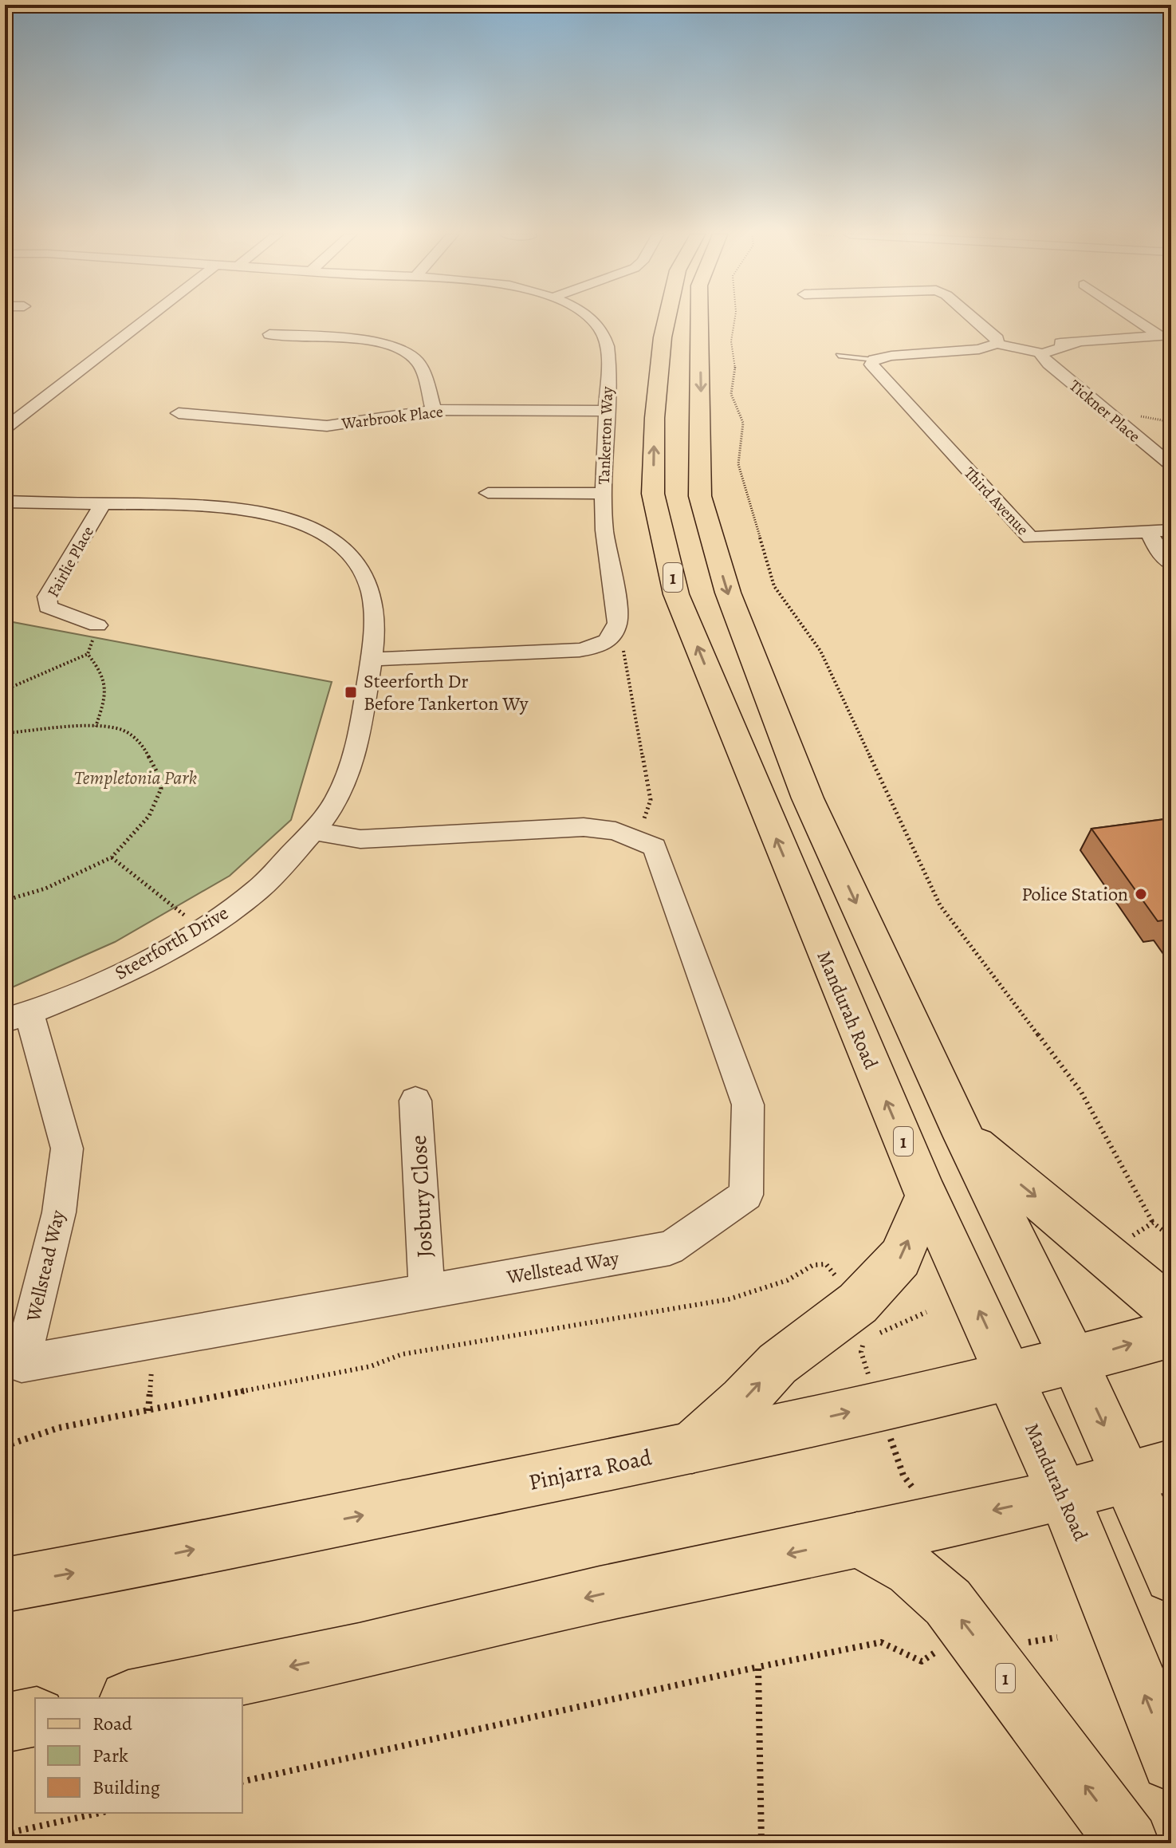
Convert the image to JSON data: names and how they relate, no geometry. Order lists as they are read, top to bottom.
{
  "streets": {
    "main road": ["1", "Mandurah Road", "Pinjarra Road"],
    "street": [
      "Tickner Place",
      "Warbrook Place",
      "Tankerton Way",
      "Third Avenue",
      "Fairlie Place",
      "Steerforth Drive",
      "Josbury Close",
      "Wellstead Way"
    ]
  },
  "crossings": [
    ["Warbrook Place", "Tankerton Way"],
    ["Tankerton Way", "Steerforth Drive"],
    ["Fairlie Place", "Steerforth Drive"],
    ["Steerforth Drive", "Wellstead Way"],
    ["Mandurah Road", "Pinjarra Road"],
    ["Josbury Close", "Wellstead Way"]
  ],
  "parks": ["Templetonia Park"],
  "places": {
    "transit": ["Steerforth Dr Before Tankerton Wy"],
    "other": ["Police Station"]
  },
  "legend": ["Road", "Park", "Building"]
}
